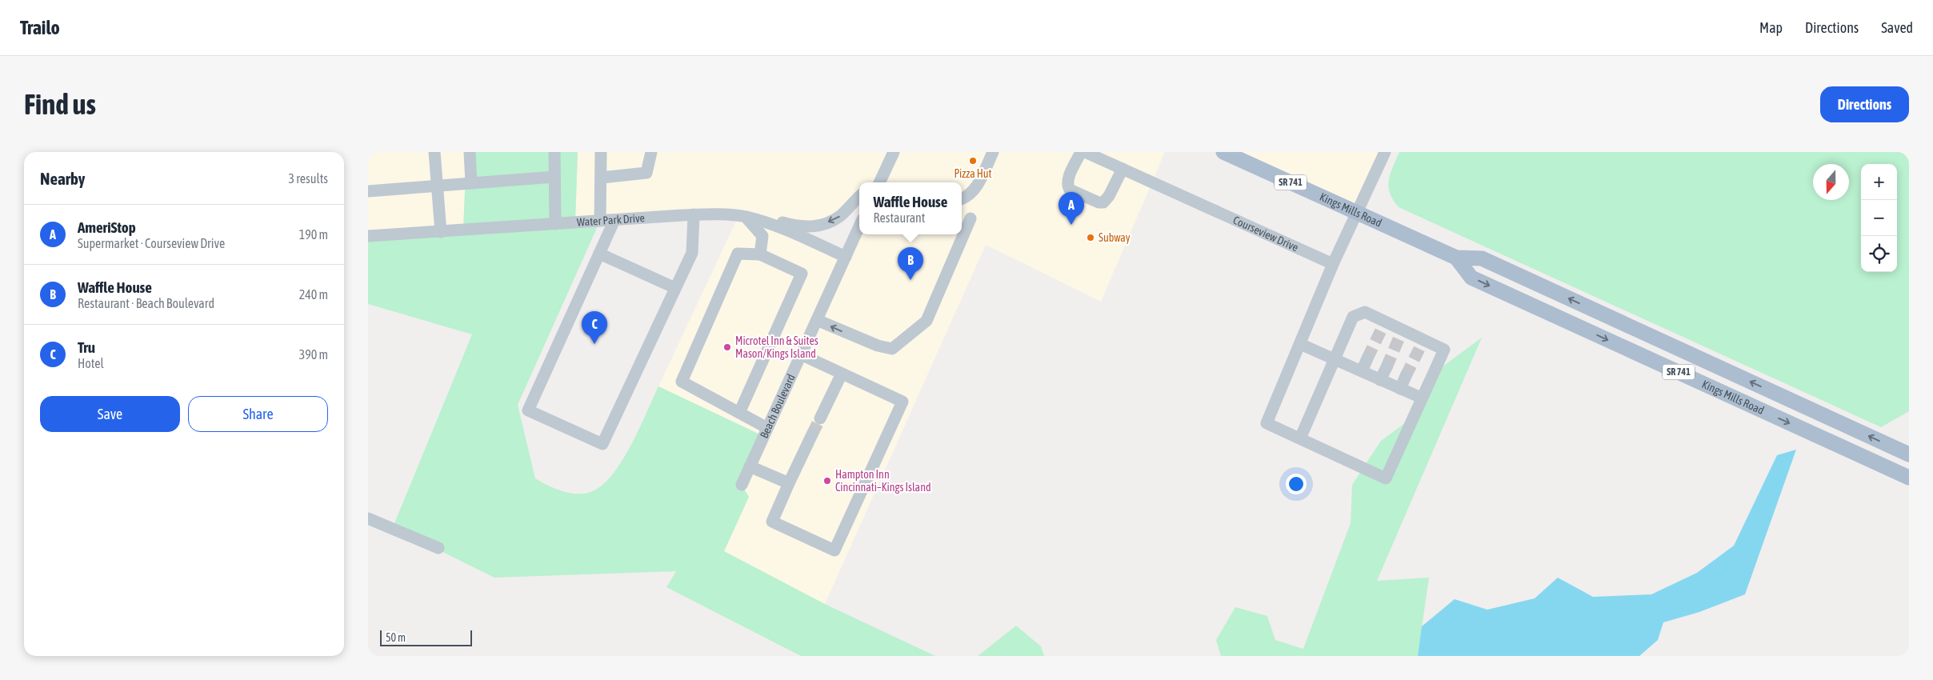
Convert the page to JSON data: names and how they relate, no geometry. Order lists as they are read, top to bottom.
{
  "streets": {
    "main road": ["SR 741", "Kings Mills Road"],
    "street": ["Water Park Drive", "Courseview Drive", "Beach Boulevard"]
  },
  "crossings": [
    ["Water Park Drive", "Beach Boulevard"]
  ],
  "places": [
    "Pizza Hut",
    "Subway",
    "Microtel Inn & Suites Mason/Kings Island",
    "Hampton Inn Cincinnati–Kings Island"
  ],
  "scale_bar": "50 m",
  "north": "bottom",
  "page": {
    "header": "Trailo",
    "nav": ["Map", "Directions", "Saved"],
    "buttons": [
      "Directions",
      ["Save", "Share"]
    ],
    "title": "Find us",
    "heading": ["Nearby", "3 results"],
    "map_buttons": ["+", "−"],
    "popup": ["Waffle House", "Restaurant"],
    "pins": ["A", "B", "C"],
    "list": [
      {
        "mark": "A",
        "name": "AmeriStop",
        "note": "Supermarket · Courseview Drive",
        "value": "190 m"
      },
      {
        "mark": "B",
        "name": "Waffle House",
        "note": "Restaurant · Beach Boulevard",
        "value": "240 m"
      },
      {
        "mark": "C",
        "name": "Tru",
        "note": "Hotel",
        "value": "390 m"
      }
    ],
    "scale": "50 m"
  }
}
